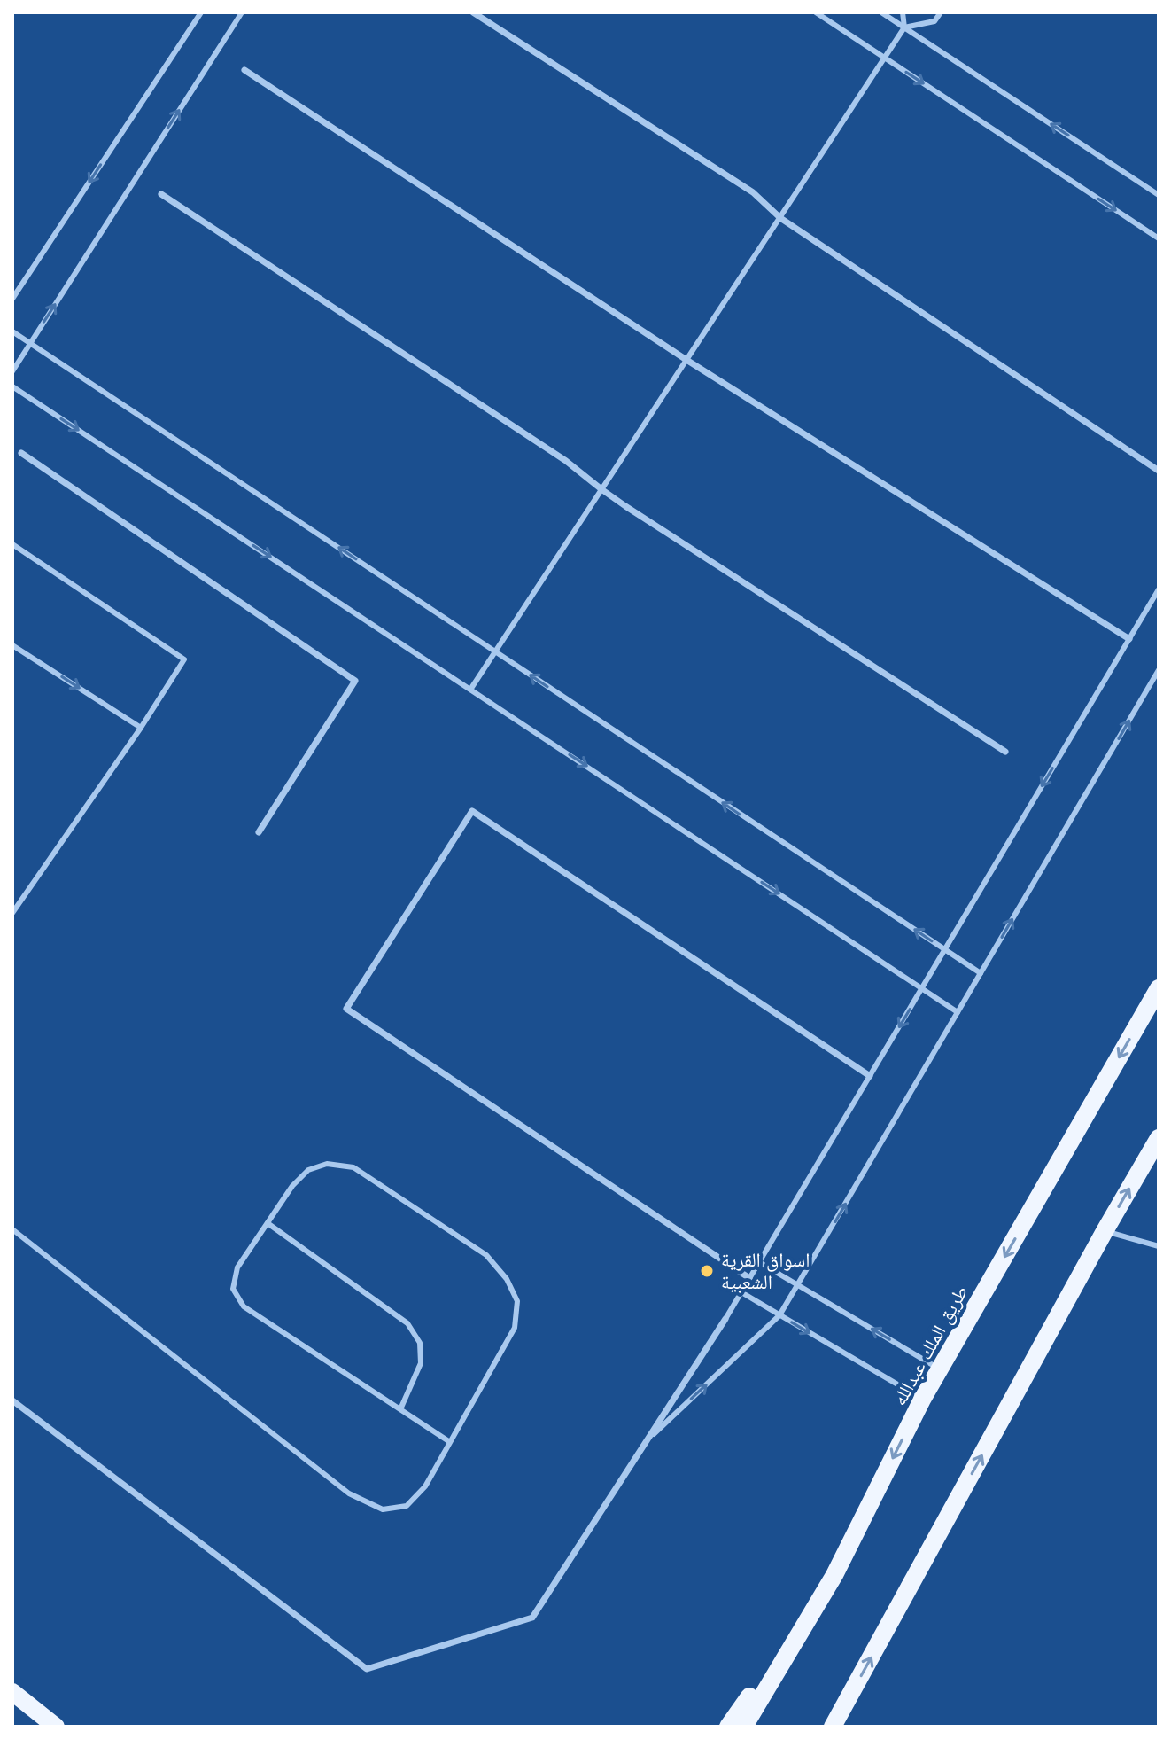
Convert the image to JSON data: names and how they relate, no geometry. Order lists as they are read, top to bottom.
{
  "streets": {
    "main road": ["طريق الملك عبدالله"]
  },
  "places": ["اسواق القرية الشعبية"]
}
